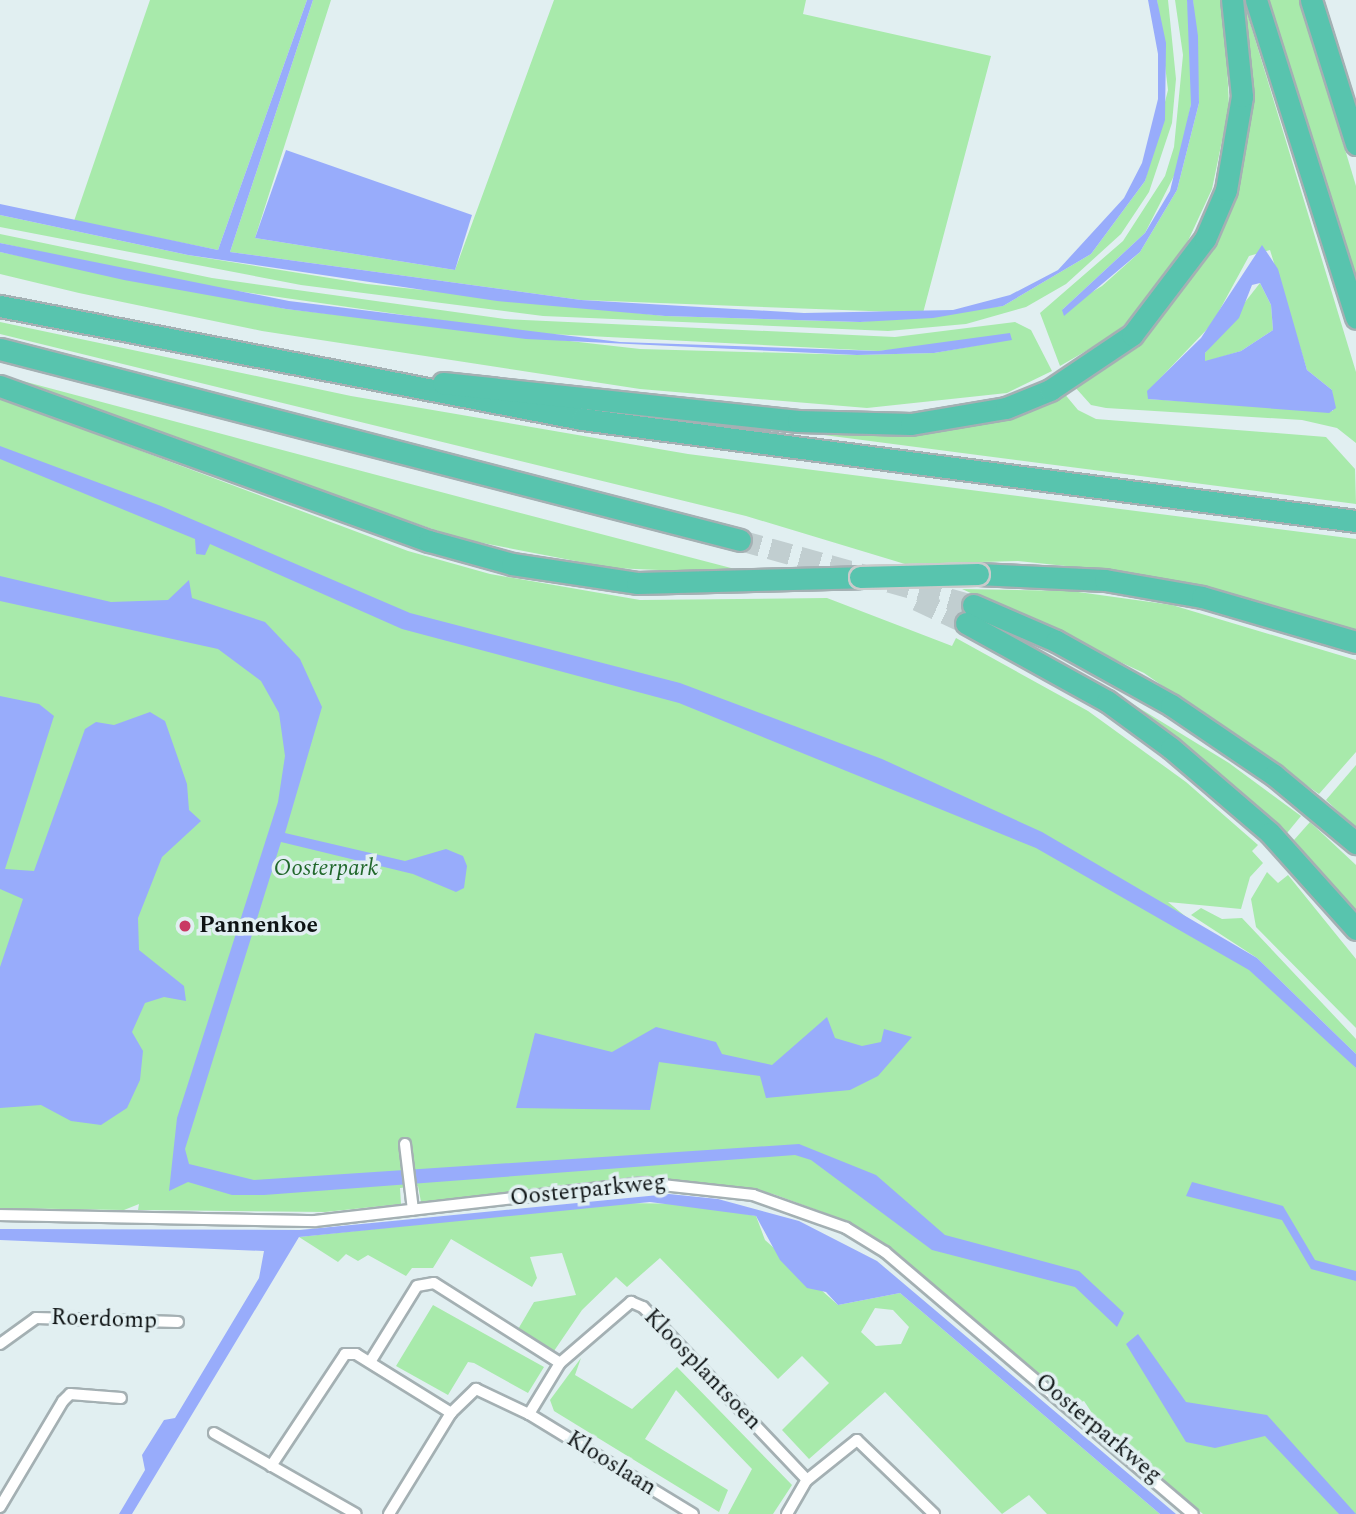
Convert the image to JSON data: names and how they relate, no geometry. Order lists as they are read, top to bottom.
{
  "streets": {
    "street": [
      "Oosterparkweg",
      "Roerdomp",
      "Kloosplantsoen",
      "Klooslaan"
    ]
  },
  "crossings": [
    ["Kloosplantsoen", "Klooslaan"]
  ],
  "parks": ["Oosterpark"],
  "places": ["Pannenkoe"]
}
